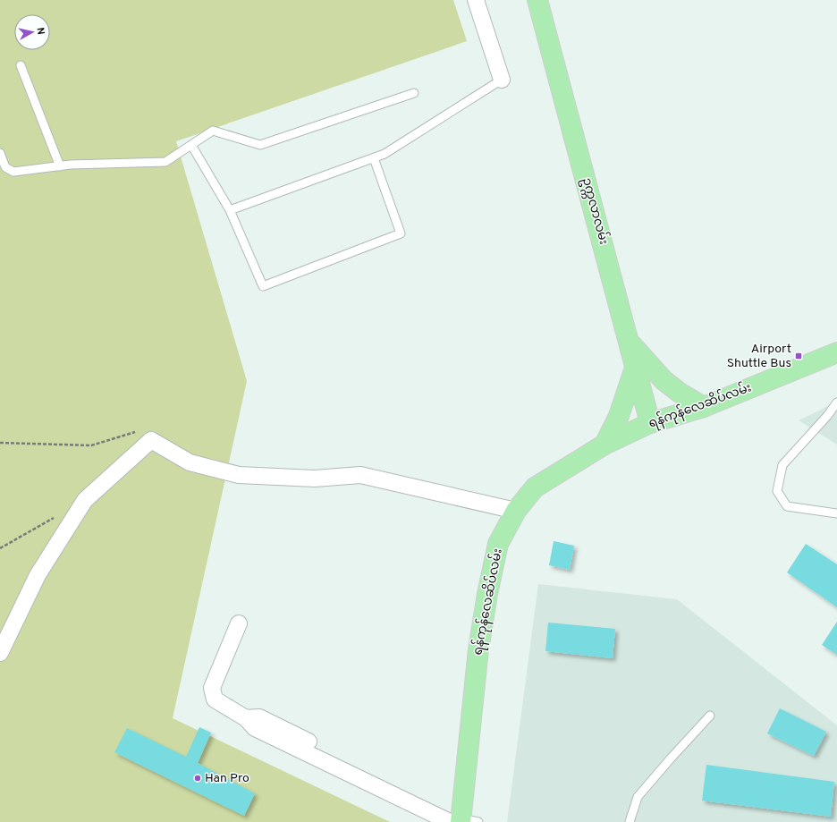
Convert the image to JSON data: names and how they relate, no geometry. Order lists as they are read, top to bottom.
{
  "streets": {
    "main road": ["ဥက္ကလာလမ်း", "ရန်ကုန်လေဆိပ်လမ်း"]
  },
  "crossings": [
    ["ဥက္ကလာလမ်း", "ရန်ကုန်လေဆိပ်လမ်း"]
  ],
  "places": {
    "transit": ["Airport Shuttle Bus"],
    "other": ["Han Pro"]
  },
  "north": "right"
}
